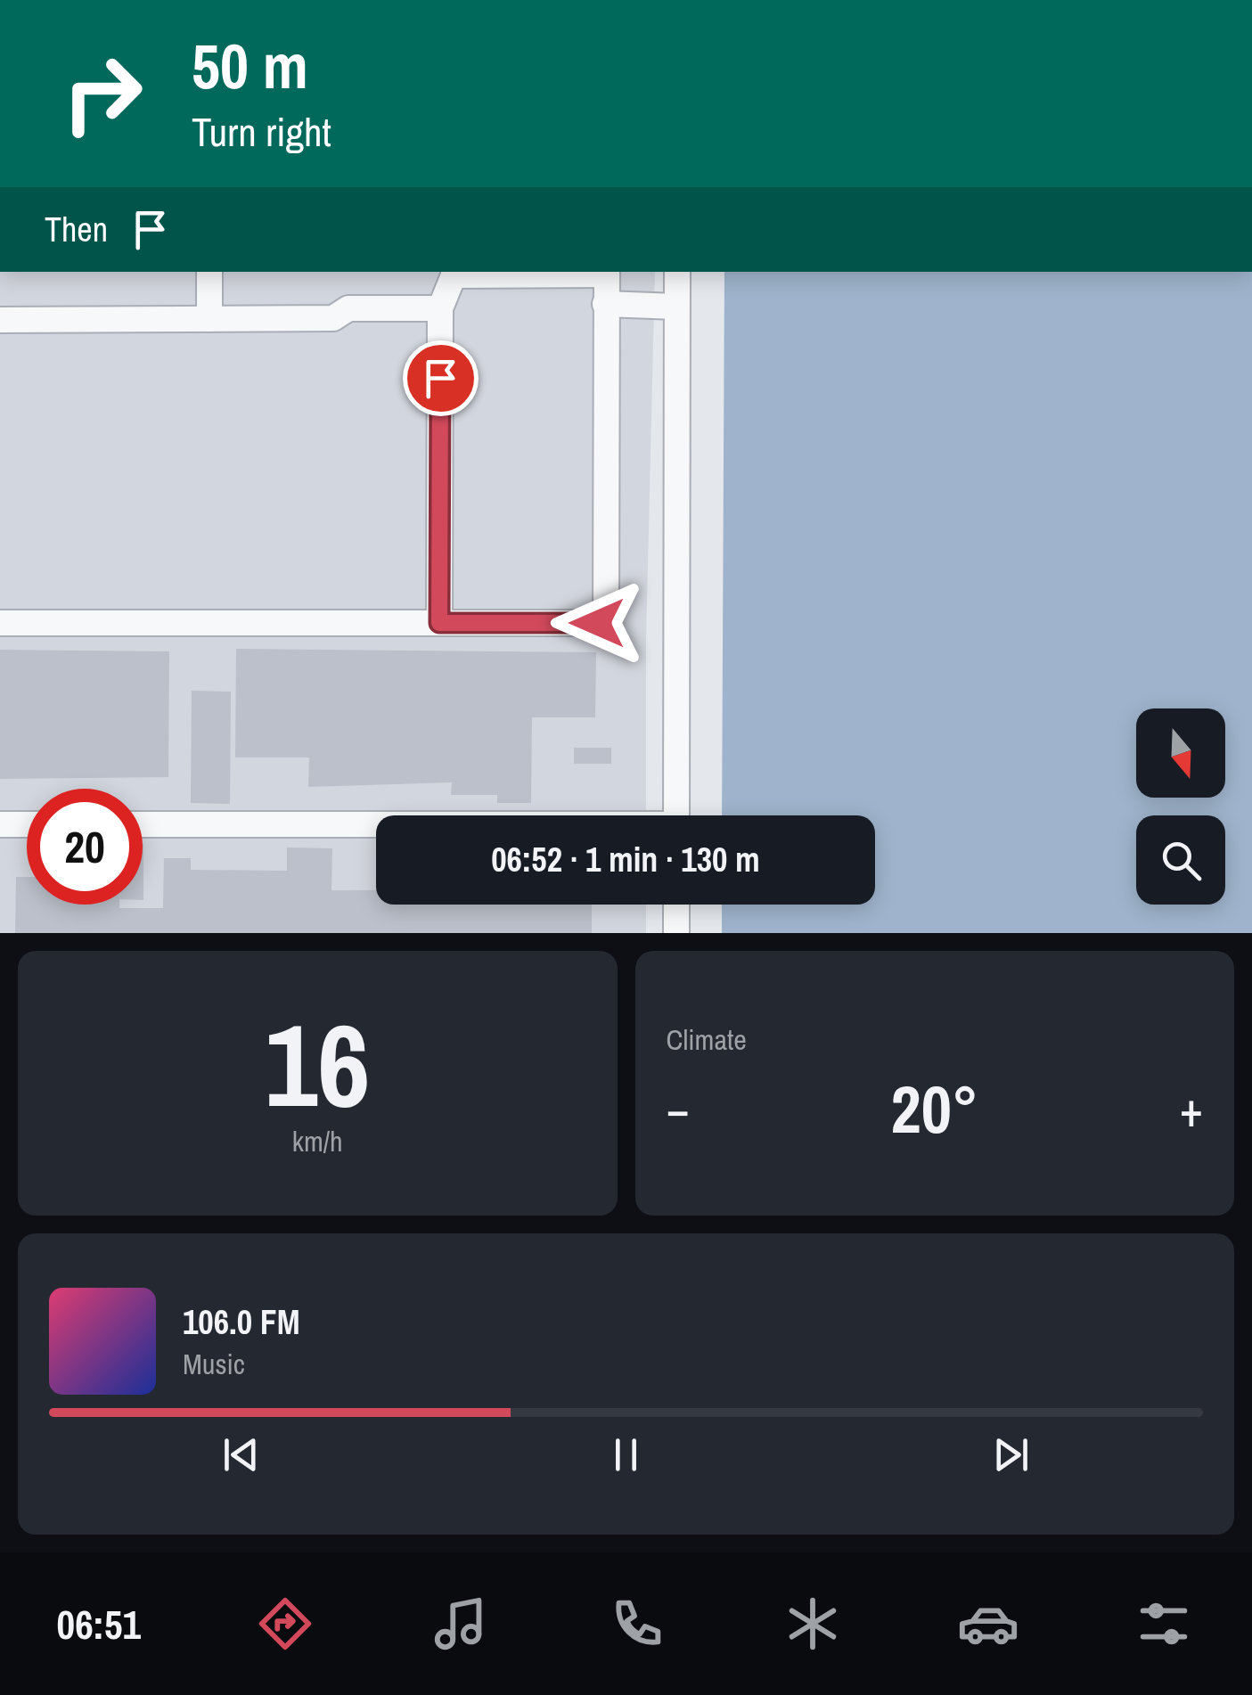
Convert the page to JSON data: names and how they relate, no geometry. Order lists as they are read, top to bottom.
{
  "north": "bottom",
  "page": {
    "turn": ["50 m", "Turn right"],
    "then": "Then",
    "limit": "20",
    "trip": "06:52 · 1 min · 130 m",
    "tile": [
      ["16", "km/h"],
      "Climate"
    ],
    "heat": ["−", "20°", "+"],
    "song": ["106.0 FM", "Music"],
    "tabs": "06:51"
  }
}
